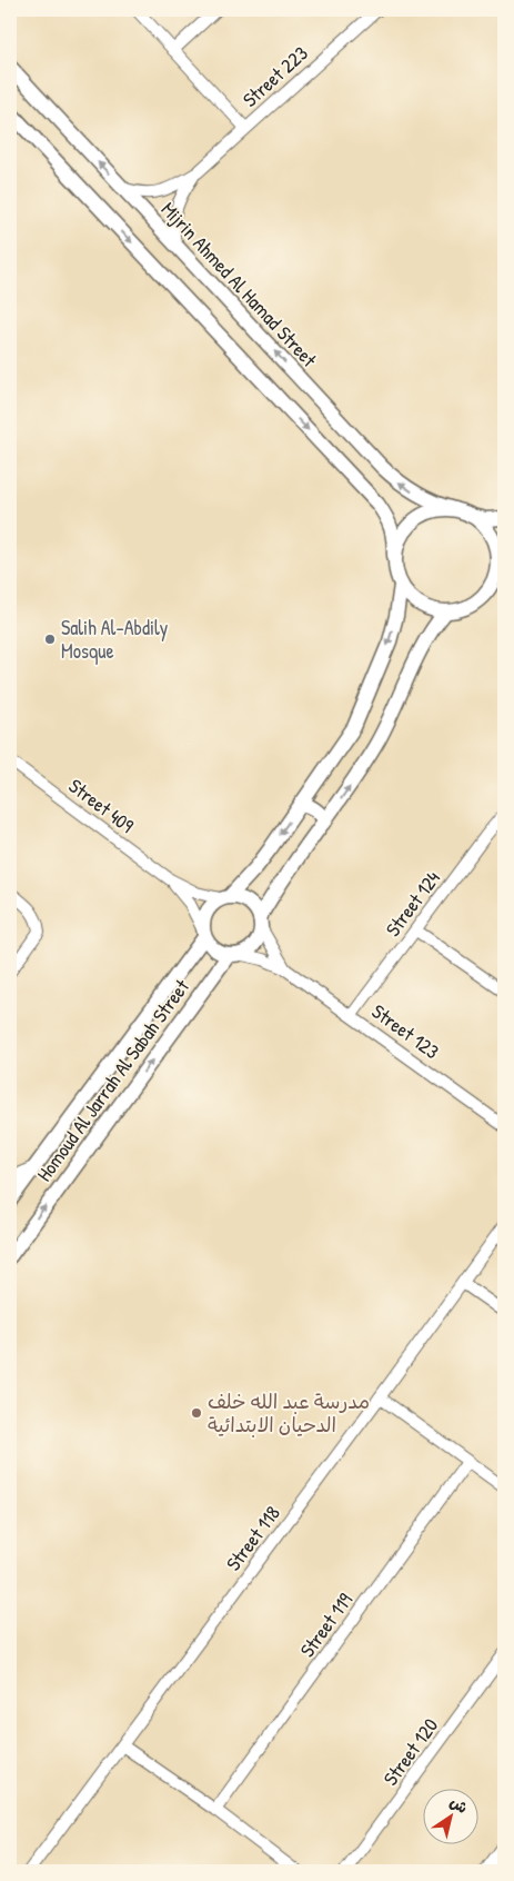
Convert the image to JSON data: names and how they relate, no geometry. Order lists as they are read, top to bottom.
{
  "streets": {
    "street": [
      "Street 223",
      "Mijrin Ahmed Al Hamad Street",
      "Street 409",
      "Street 124",
      "Street 123",
      "Homoud Al Jarrah Al Sabah Street",
      "Street 118",
      "Street 119",
      "Street 120"
    ]
  },
  "crossings": [
    ["Street 223", "Mijrin Ahmed Al Hamad Street"],
    ["Street 409", "Street 123"],
    ["Street 409", "Homoud Al Jarrah Al Sabah Street"],
    ["Street 124", "Street 123"],
    ["Street 123", "Homoud Al Jarrah Al Sabah Street"]
  ],
  "places": ["Salih Al-Abdily Mosque", "مدرسة عبد الله خلف الدحيان الابتدائية"],
  "north": "top right"
}
